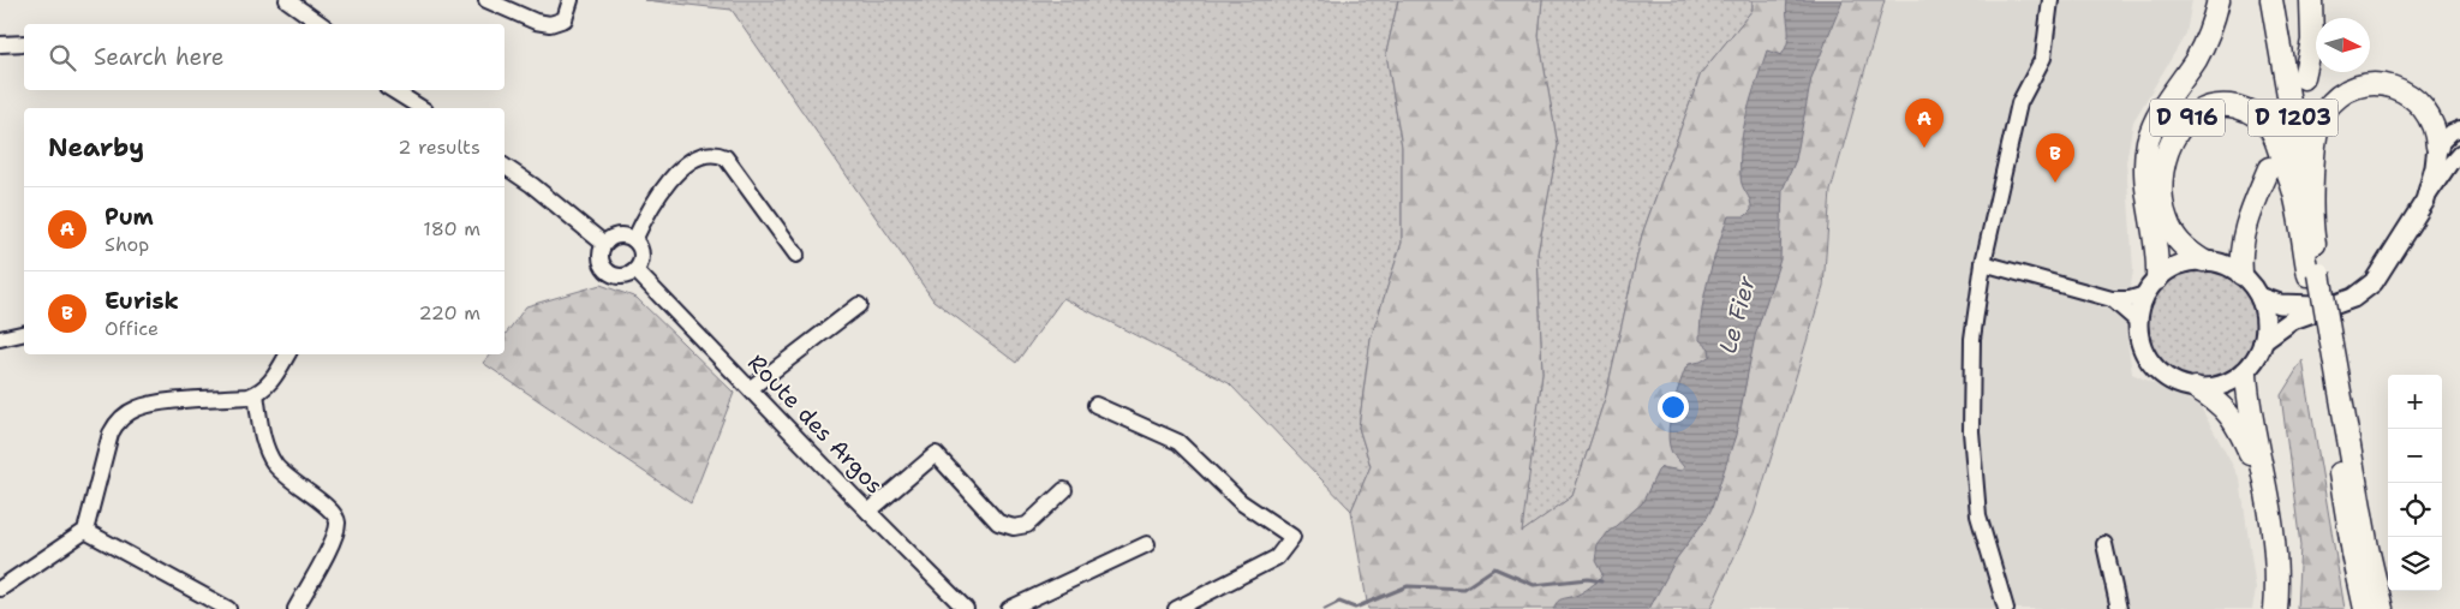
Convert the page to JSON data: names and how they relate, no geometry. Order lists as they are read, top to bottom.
{
  "streets": {
    "highway": ["D 916", "D 1203"],
    "street": ["Route des Argos"]
  },
  "crossings": [
    ["D 916", "D 1203"]
  ],
  "water": ["Le Fier"],
  "north": "right",
  "page": {
    "search": "Search here",
    "pins": ["A", "B"],
    "heading": ["Nearby", "2 results"],
    "list": [
      {
        "mark": "A",
        "name": "Pum",
        "note": "Shop",
        "value": "180 m"
      },
      {
        "mark": "B",
        "name": "Eurisk",
        "note": "Office",
        "value": "220 m"
      }
    ],
    "map_buttons": ["+", "−"]
  }
}
